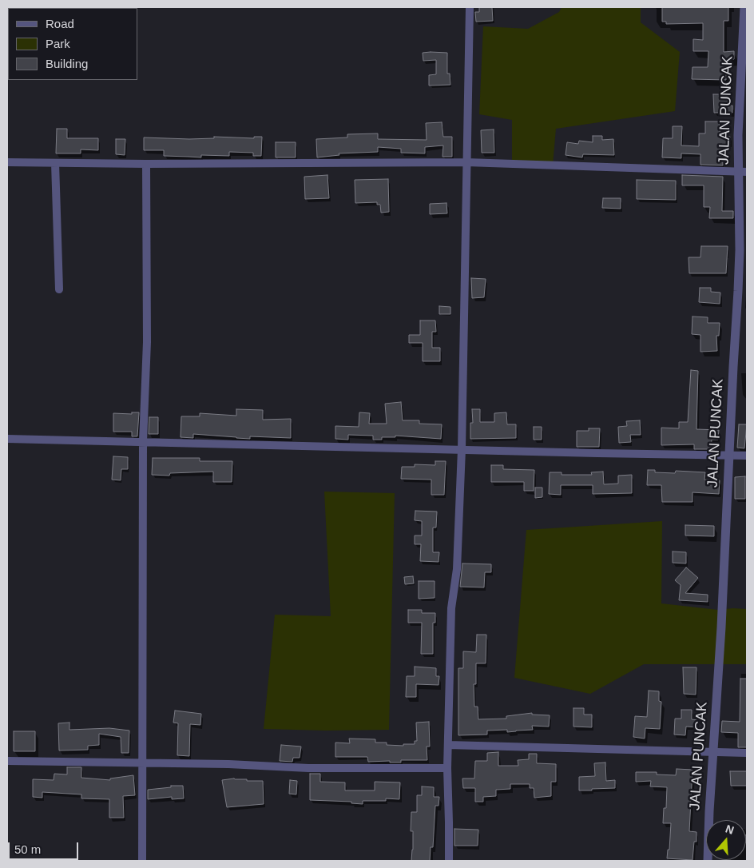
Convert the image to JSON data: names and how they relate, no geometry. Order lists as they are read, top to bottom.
{
  "streets": {
    "street": ["JALAN PUNCAK"]
  },
  "legend": ["Road", "Park", "Building"],
  "scale_bar": "50 m",
  "north": "top"
}
